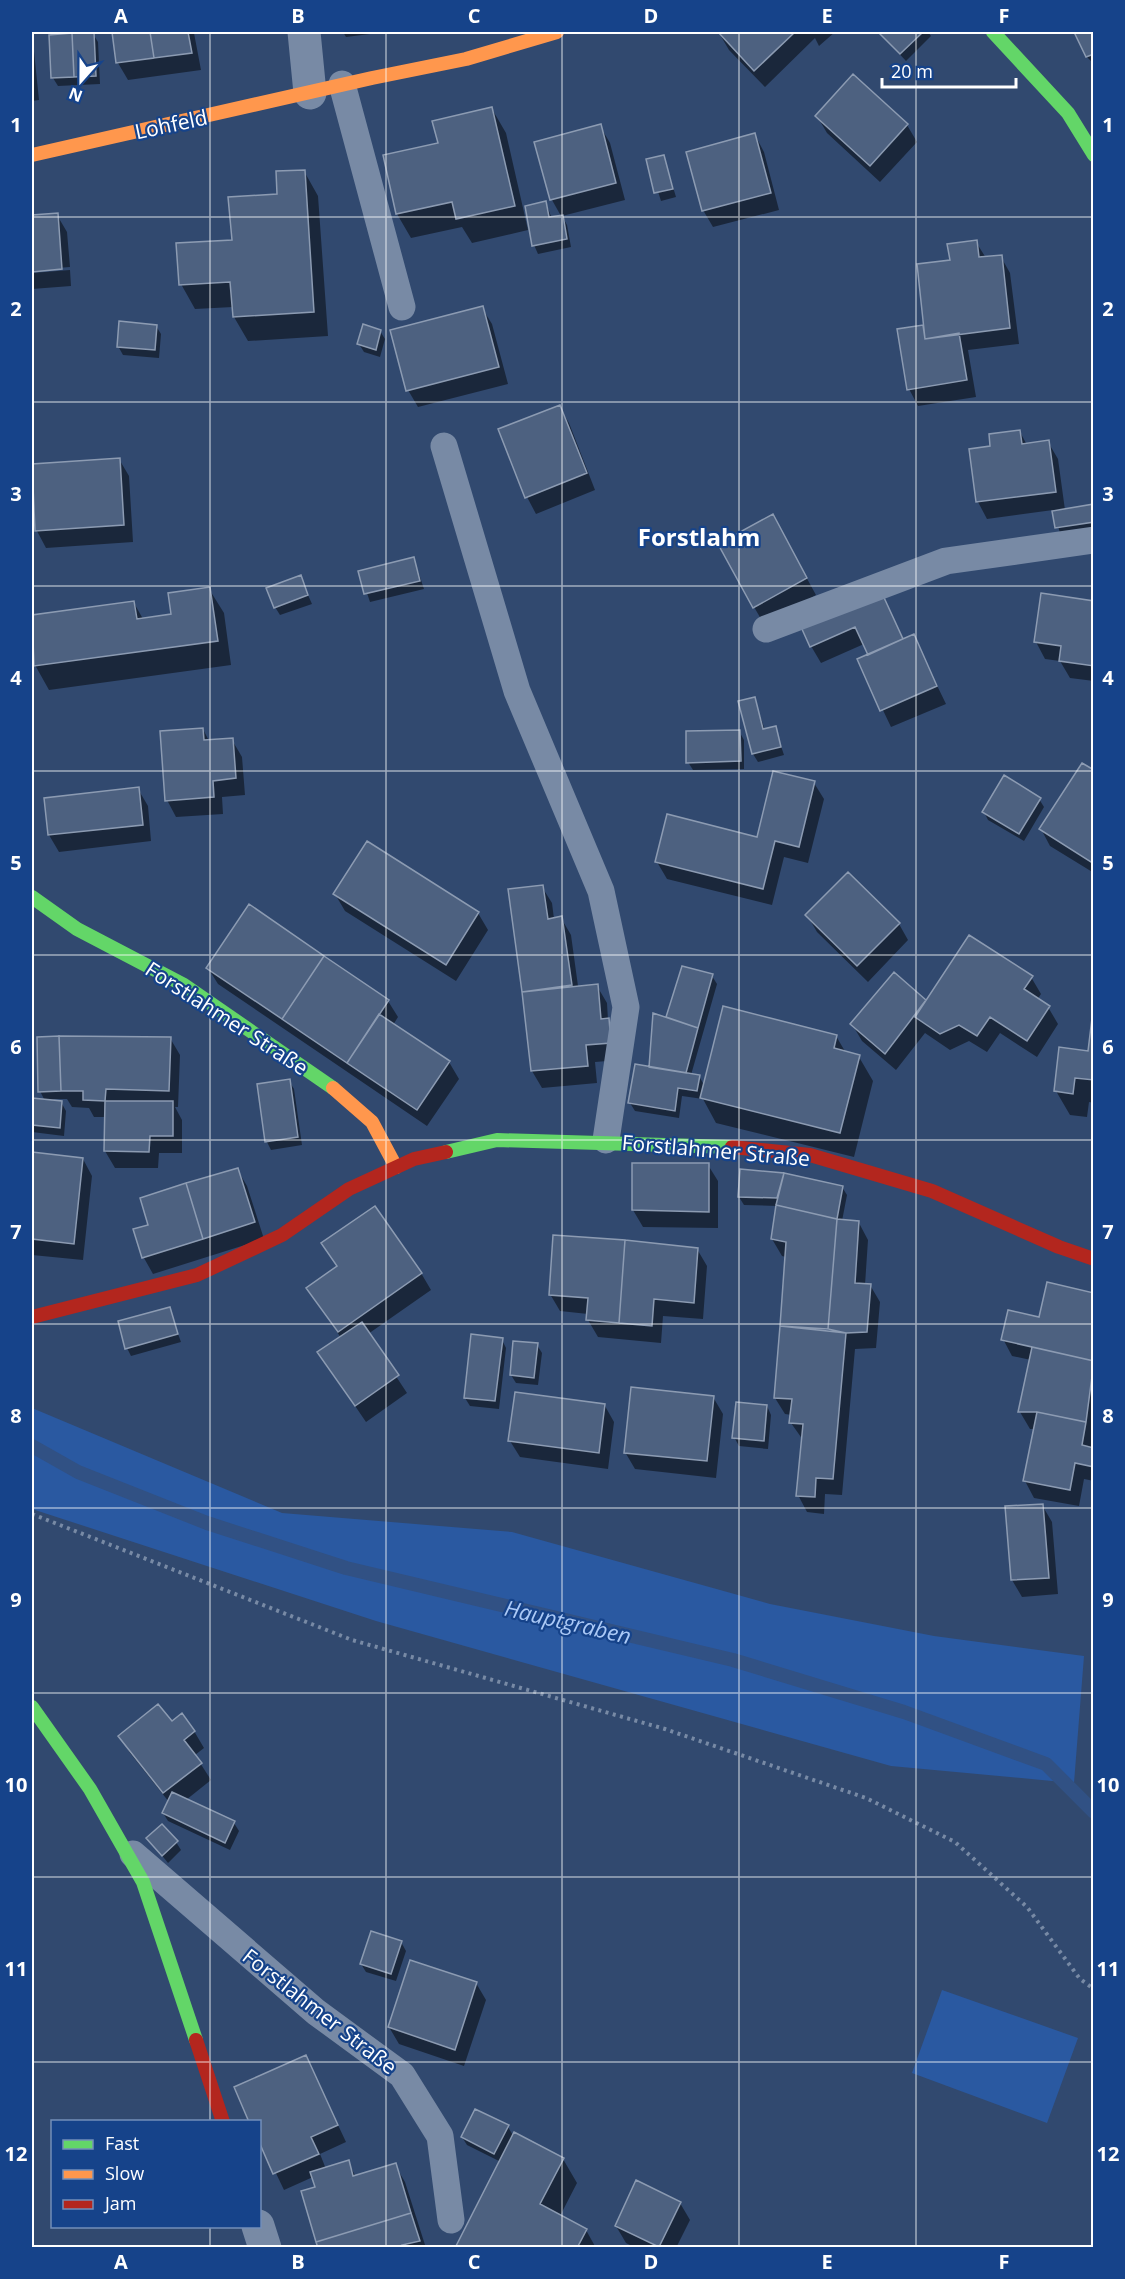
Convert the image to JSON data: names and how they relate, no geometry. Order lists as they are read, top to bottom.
{
  "streets": {
    "street": ["Lohfeld", "Forstlahmer Straße"]
  },
  "districts": ["Forstlahm"],
  "water": ["Hauptgraben"],
  "legend": ["Fast", "Slow", "Jam"],
  "scale_bar": "20 m",
  "north": "bottom",
  "grid": {
    "columns": [
      "A",
      "B",
      "C",
      "D",
      "E",
      "F"
    ],
    "rows": [
      "1",
      "2",
      "3",
      "4",
      "5",
      "6",
      "7",
      "8",
      "9",
      "10",
      "11",
      "12"
    ]
  }
}
